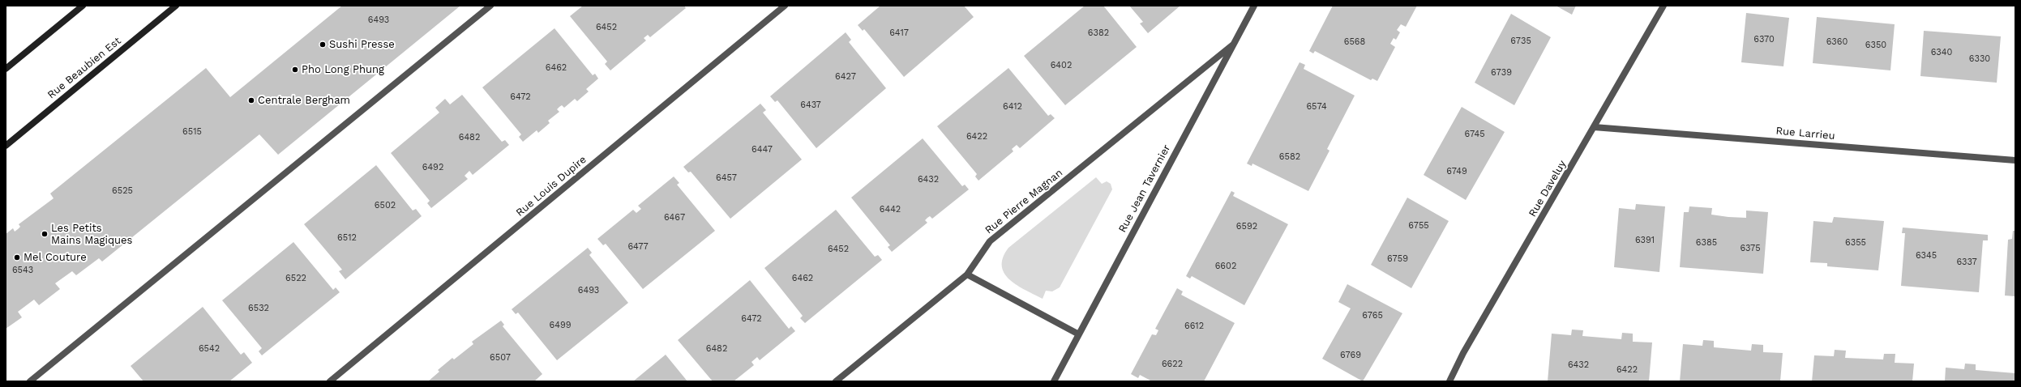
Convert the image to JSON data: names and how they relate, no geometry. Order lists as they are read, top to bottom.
{
  "streets": {
    "street": [
      "Rue Beaubien Est",
      "Rue Larrieu",
      "Rue Louis Dupire",
      "Rue Jean Tavernier",
      "Rue Daveluy",
      "Rue Pierre Magnan"
    ]
  },
  "crossings": [
    ["Rue Larrieu", "Rue Daveluy"],
    ["Rue Jean Tavernier", "Rue Pierre Magnan"]
  ],
  "places": [
    "Sushi Presse",
    "Pho Long Phung",
    "Centrale Bergham",
    "Les Petits Mains Magiques",
    "Mel Couture"
  ],
  "house_numbers": [
    "6493",
    "6452",
    "6417",
    "6382",
    "6370",
    "6735",
    "6568",
    "6360",
    "6350",
    "6340",
    "6330",
    "6402",
    "6462",
    "6739",
    "6427",
    "6472",
    "6437",
    "6412",
    "6574",
    "6515",
    "6745",
    "6422",
    "6482",
    "6447",
    "6582",
    "6492",
    "6749",
    "6457",
    "6432",
    "6525",
    "6502",
    "6442",
    "6467",
    "6755",
    "6592",
    "6512",
    "6391",
    "6385",
    "6355",
    "6477",
    "6375",
    "6452",
    "6345",
    "6759",
    "6337",
    "6602",
    "6543",
    "6522",
    "6462",
    "6493",
    "6532",
    "6765",
    "6472",
    "6499",
    "6612",
    "6542",
    "6482",
    "6769",
    "6507",
    "6622",
    "6432",
    "6422"
  ]
}
